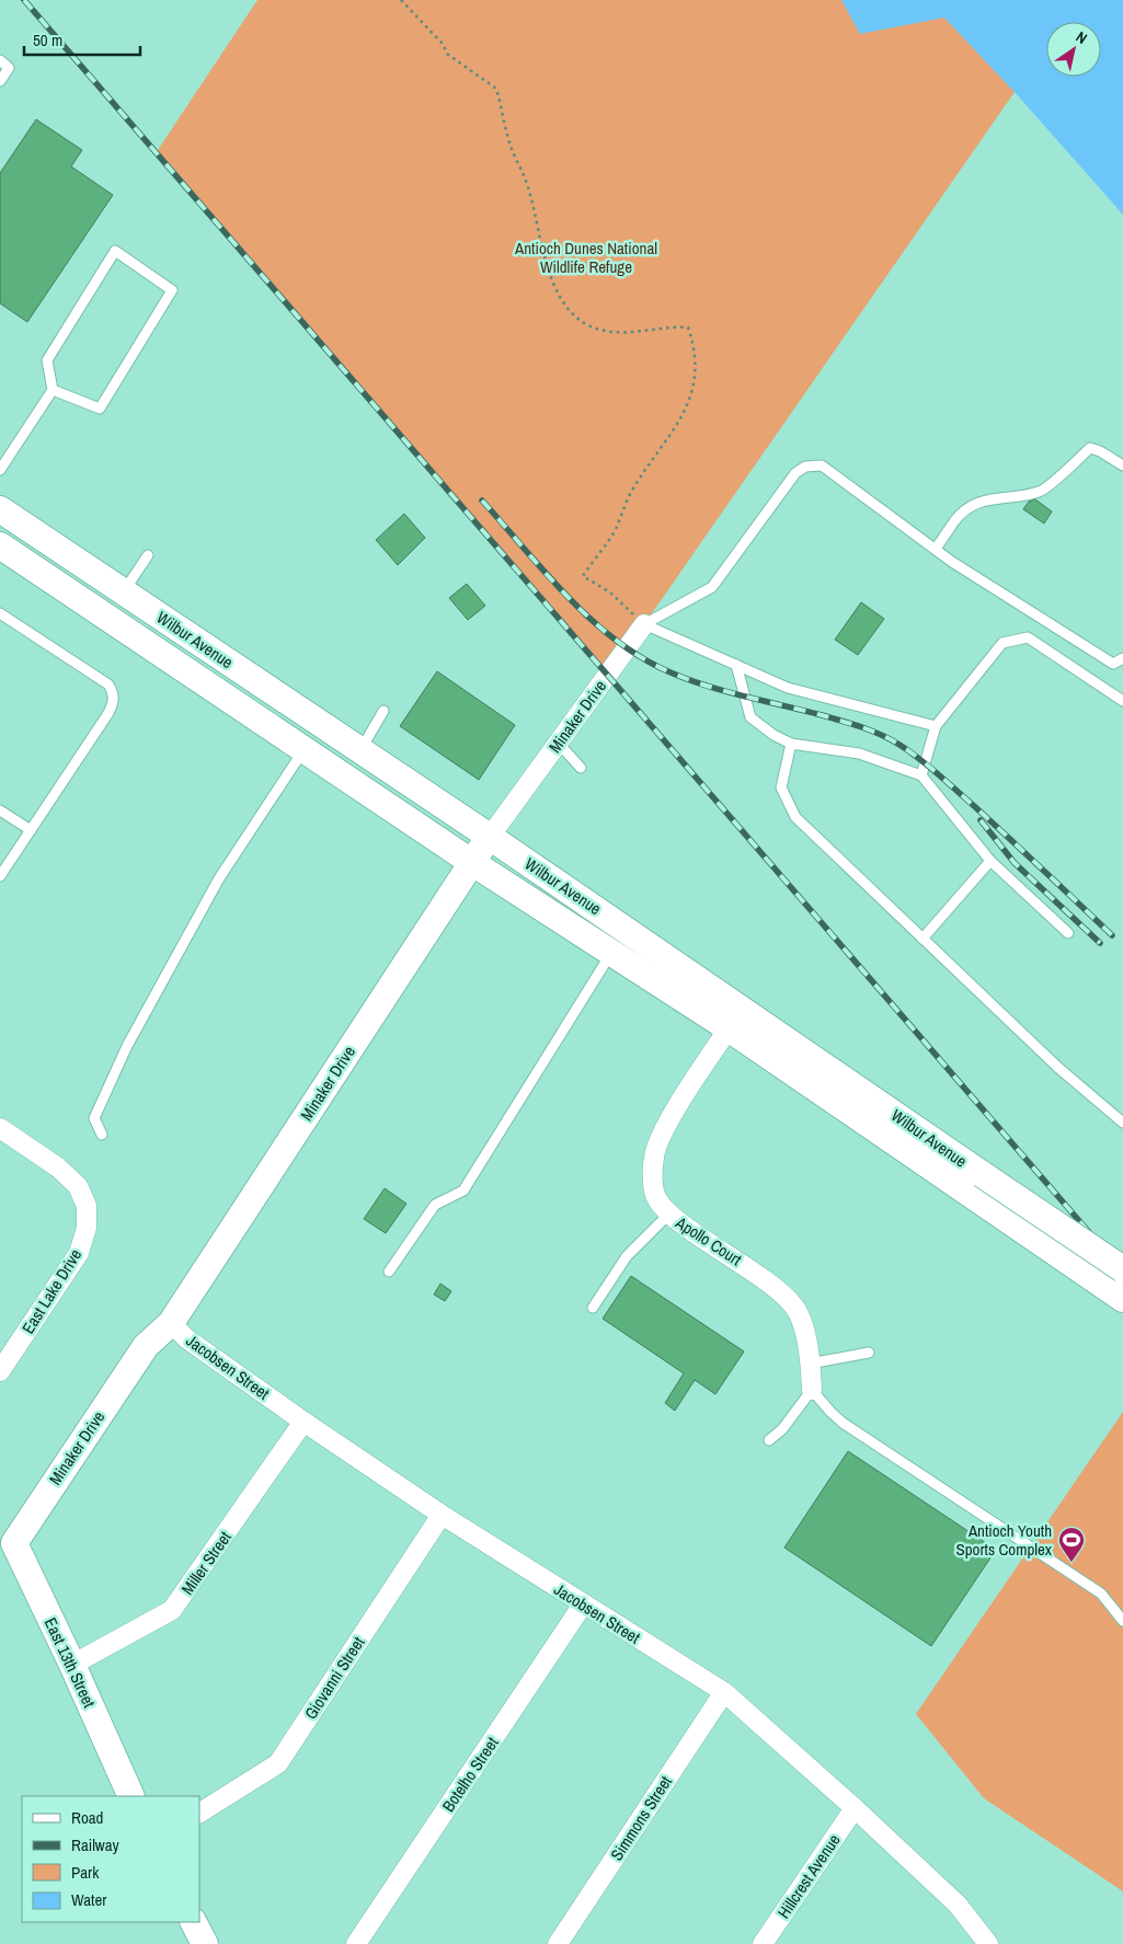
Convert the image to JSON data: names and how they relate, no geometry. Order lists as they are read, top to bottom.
{
  "streets": {
    "main road": ["Wilbur Avenue", "Minaker Drive", "East 13th Street"],
    "street": [
      "Apollo Court",
      "East Lake Drive",
      "Jacobsen Street",
      "Miller Street",
      "Giovanni Street",
      "Botelho Street",
      "Simmons Street",
      "Hillcrest Avenue"
    ]
  },
  "crossings": [
    ["Wilbur Avenue", "Minaker Drive"],
    ["Wilbur Avenue", "Apollo Court"],
    ["Minaker Drive", "Jacobsen Street"],
    ["Minaker Drive", "East 13th Street"],
    ["Jacobsen Street", "Miller Street"],
    ["Jacobsen Street", "Giovanni Street"],
    ["Jacobsen Street", "Botelho Street"],
    ["Jacobsen Street", "Simmons Street"],
    ["Jacobsen Street", "Hillcrest Avenue"],
    ["Miller Street", "East 13th Street"]
  ],
  "parks": ["Antioch Dunes National Wildlife Refuge"],
  "places": {
    "sports": ["Antioch Youth Sports Complex"]
  },
  "legend": [
    "Road",
    "Railway",
    "Park",
    "Water"
  ],
  "scale_bar": "50 m",
  "north": "top right"
}
